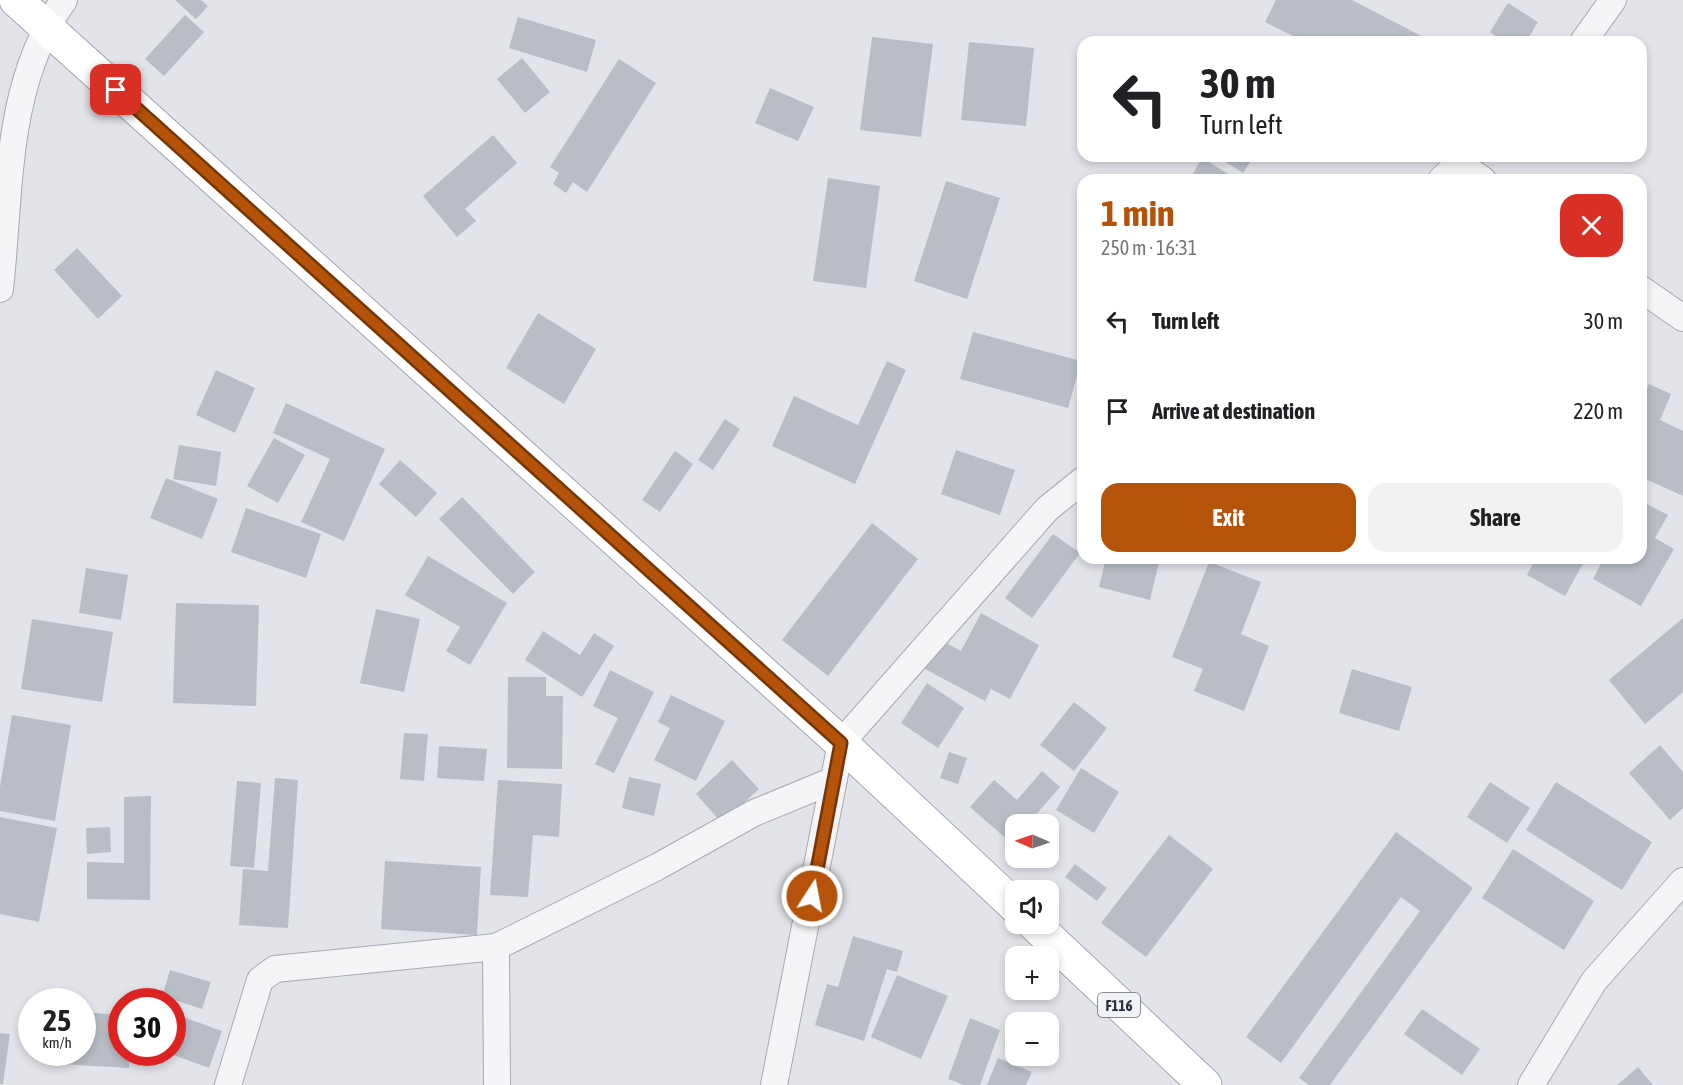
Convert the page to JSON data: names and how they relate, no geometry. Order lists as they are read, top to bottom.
{
  "streets": {
    "main road": ["F116"]
  },
  "north": "left",
  "page": {
    "turn": ["30 m", "Turn left"],
    "heading": ["1 min", "250 m · 16:31"],
    "list": [
      {
        "name": "Turn left",
        "value": "30 m"
      },
      {
        "name": "Arrive at destination",
        "value": "220 m"
      }
    ],
    "buttons": ["Exit", "Share"],
    "map_buttons": ["+", "−"],
    "speed": "25 km/h",
    "limit": "30"
  }
}
